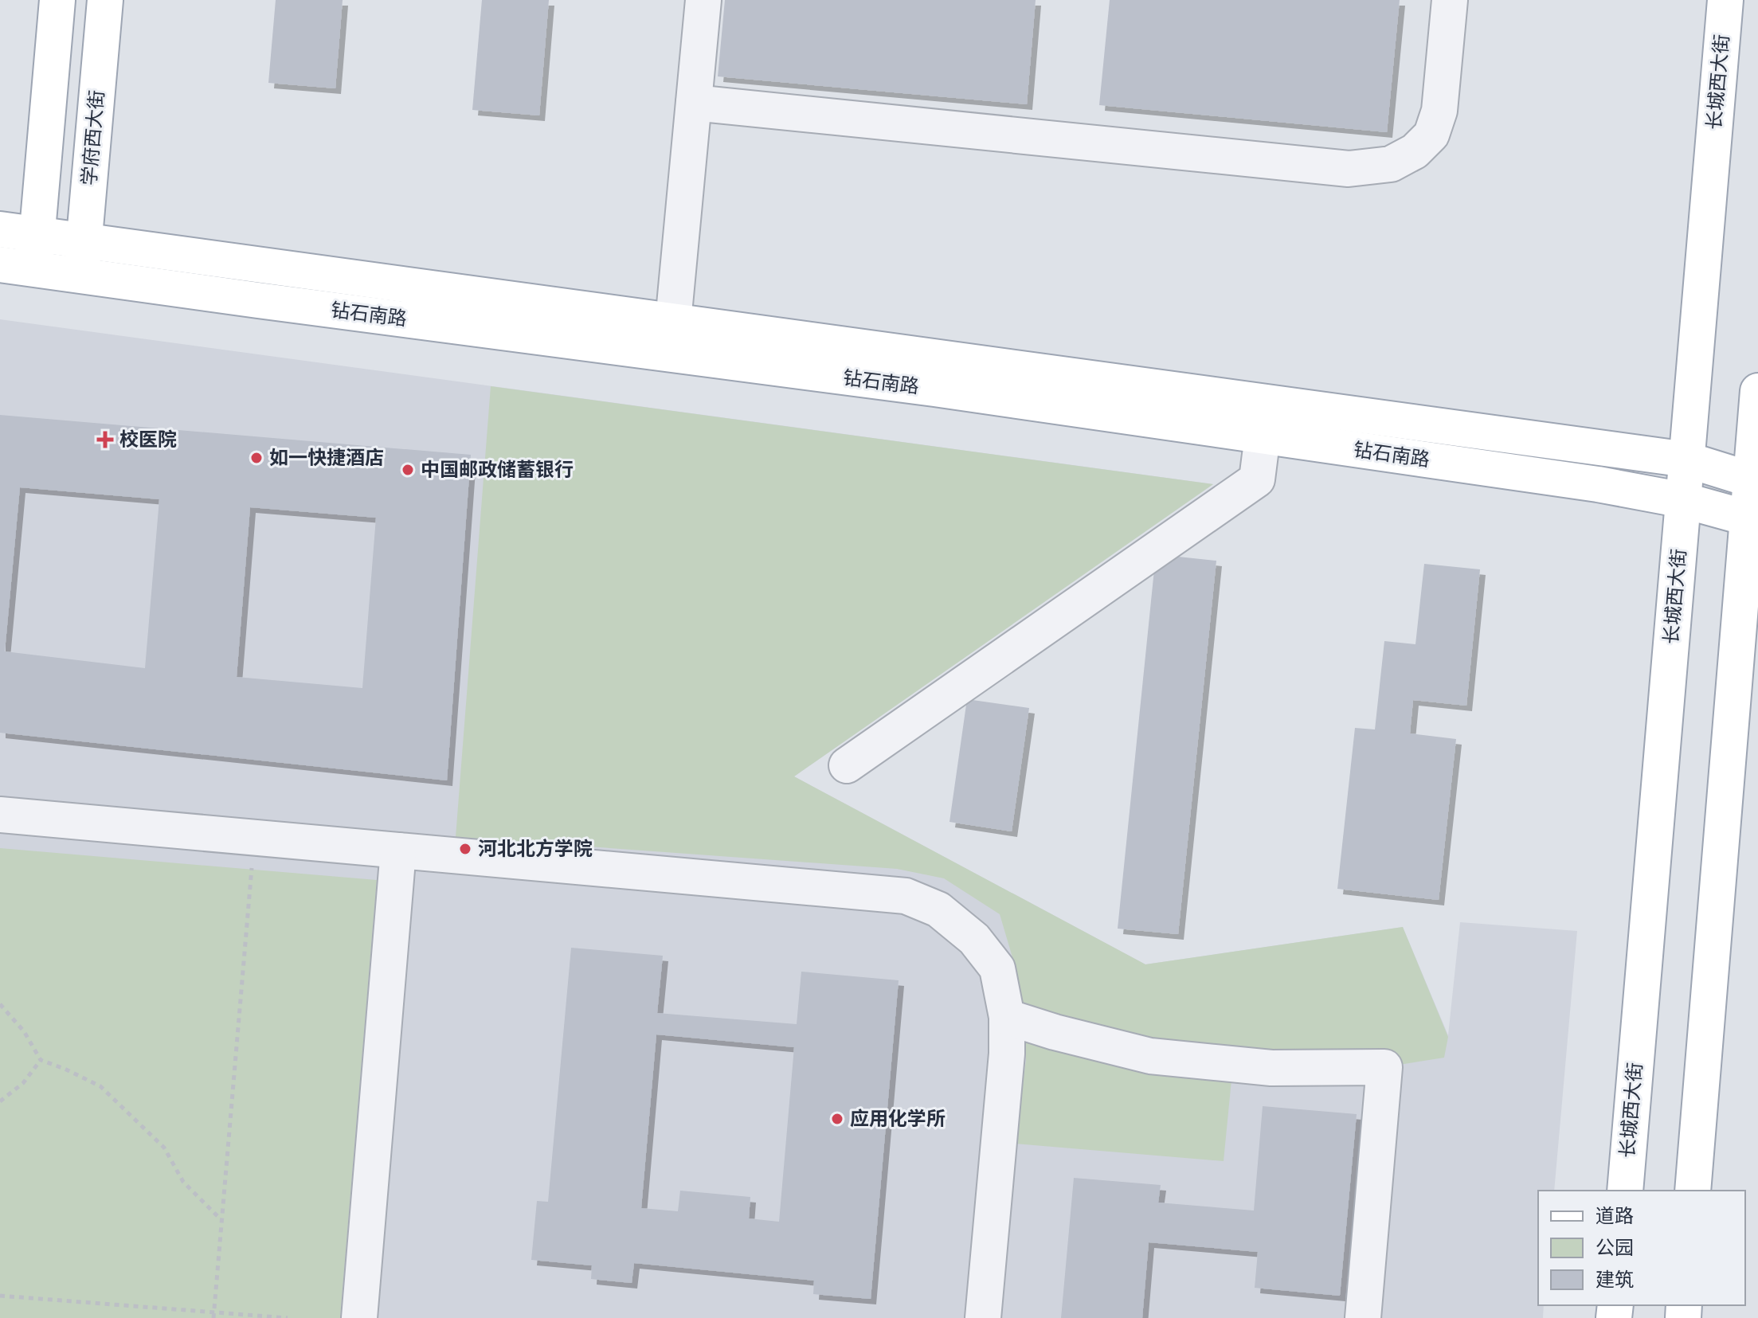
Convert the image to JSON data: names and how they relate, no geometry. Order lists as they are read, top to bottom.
{
  "streets": {
    "main road": ["长城西大街", "学府西大街", "钻石南路"]
  },
  "crossings": [
    ["长城西大街", "钻石南路"],
    ["学府西大街", "钻石南路"]
  ],
  "places": {
    "health": ["校医院"],
    "other": [
      "如一快捷酒店",
      "中国邮政储蓄银行",
      "河北北方学院",
      "应用化学所"
    ]
  },
  "legend": ["道路", "公园", "建筑"]
}
